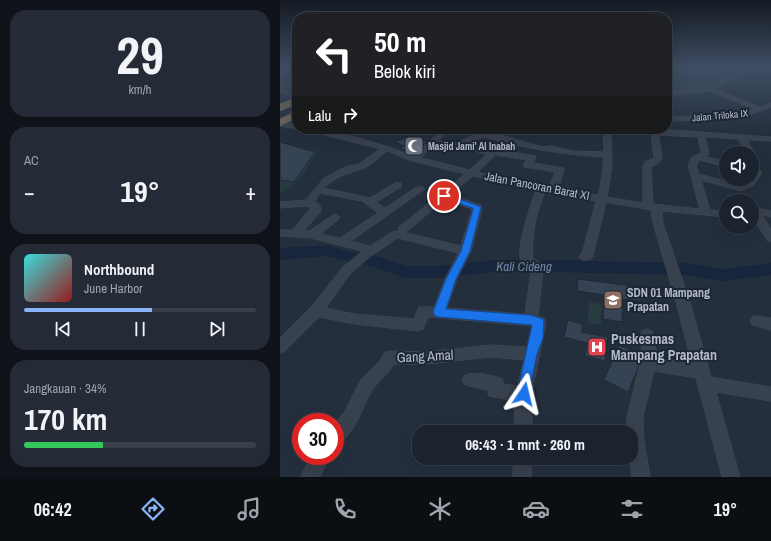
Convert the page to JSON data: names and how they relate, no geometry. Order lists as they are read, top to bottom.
{
  "streets": {
    "street": ["Jalan Triloka IX", "Jalan Pancoran Barat XI", "Gang Amal"]
  },
  "water": ["Kali Cideng"],
  "places": {
    "mosque": ["Masjid Jami' Al Inabah"],
    "school or university": ["SDN 01 Mampang Prapatan"],
    "hospital": ["Puskesmas Mampang Prapatan"]
  },
  "page": {
    "tile": [
      ["29", "km/h"],
      "AC",
      ["Jangkauan · 34%", "170 km"]
    ],
    "turn": ["50 m", "Belok kiri"],
    "then": "Lalu",
    "heat": ["−", "19°", "+"],
    "song": ["Northbound", "June Harbor"],
    "limit": "30",
    "trip": "06:43 · 1 mnt · 260 m",
    "tabs": ["06:42", "19°"]
  }
}
